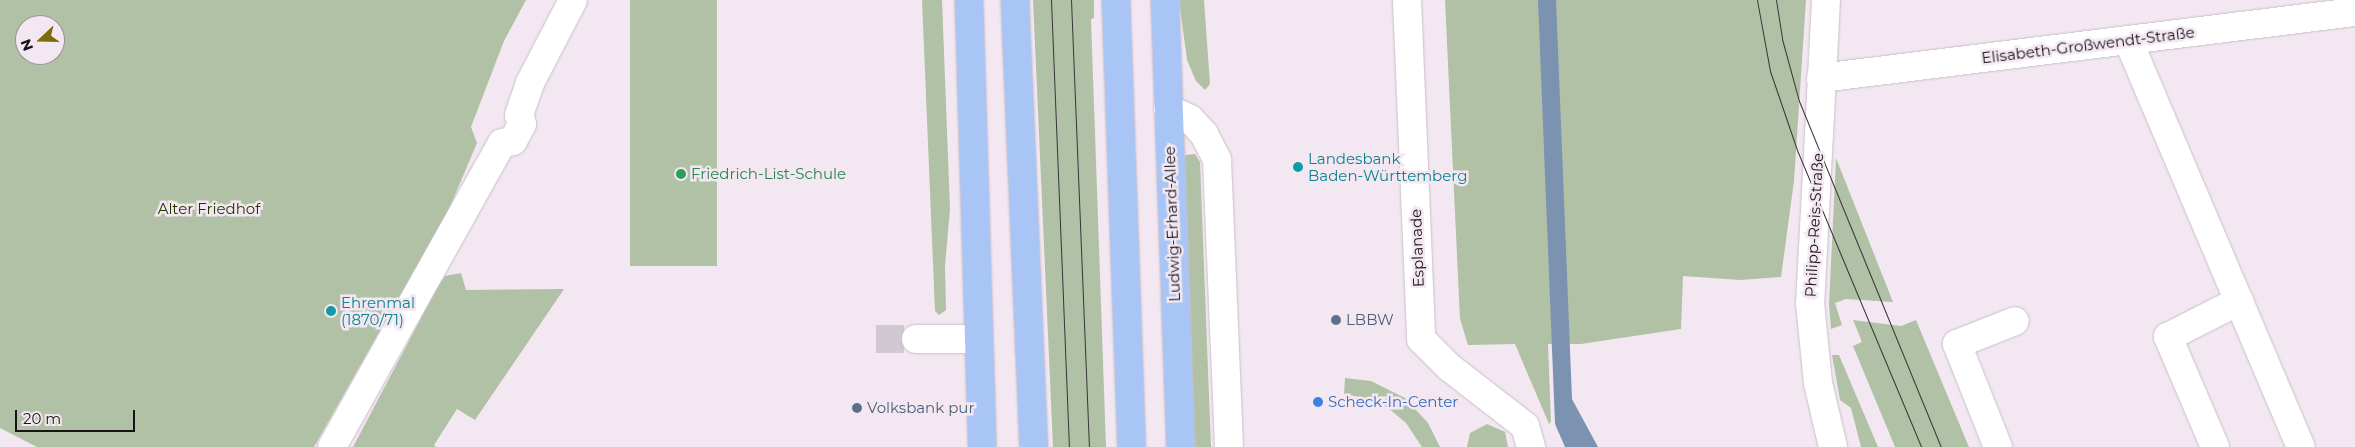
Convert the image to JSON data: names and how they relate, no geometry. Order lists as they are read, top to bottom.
{
  "streets": {
    "main road": ["Ludwig-Erhard-Allee"],
    "street": ["Elisabeth-Großwendt-Straße", "Philipp-Reis-Straße", "Esplanade"]
  },
  "crossings": [
    ["Elisabeth-Großwendt-Straße", "Philipp-Reis-Straße"]
  ],
  "parks": ["Alter Friedhof"],
  "places": [
    "Landesbank Baden-Württemberg",
    "Friedrich-List-Schule",
    "Ehrenmal (1870/71)",
    "LBBW",
    "Scheck-In-Center",
    "Volksbank pur"
  ],
  "scale_bar": "20 m",
  "north": "left"
}
